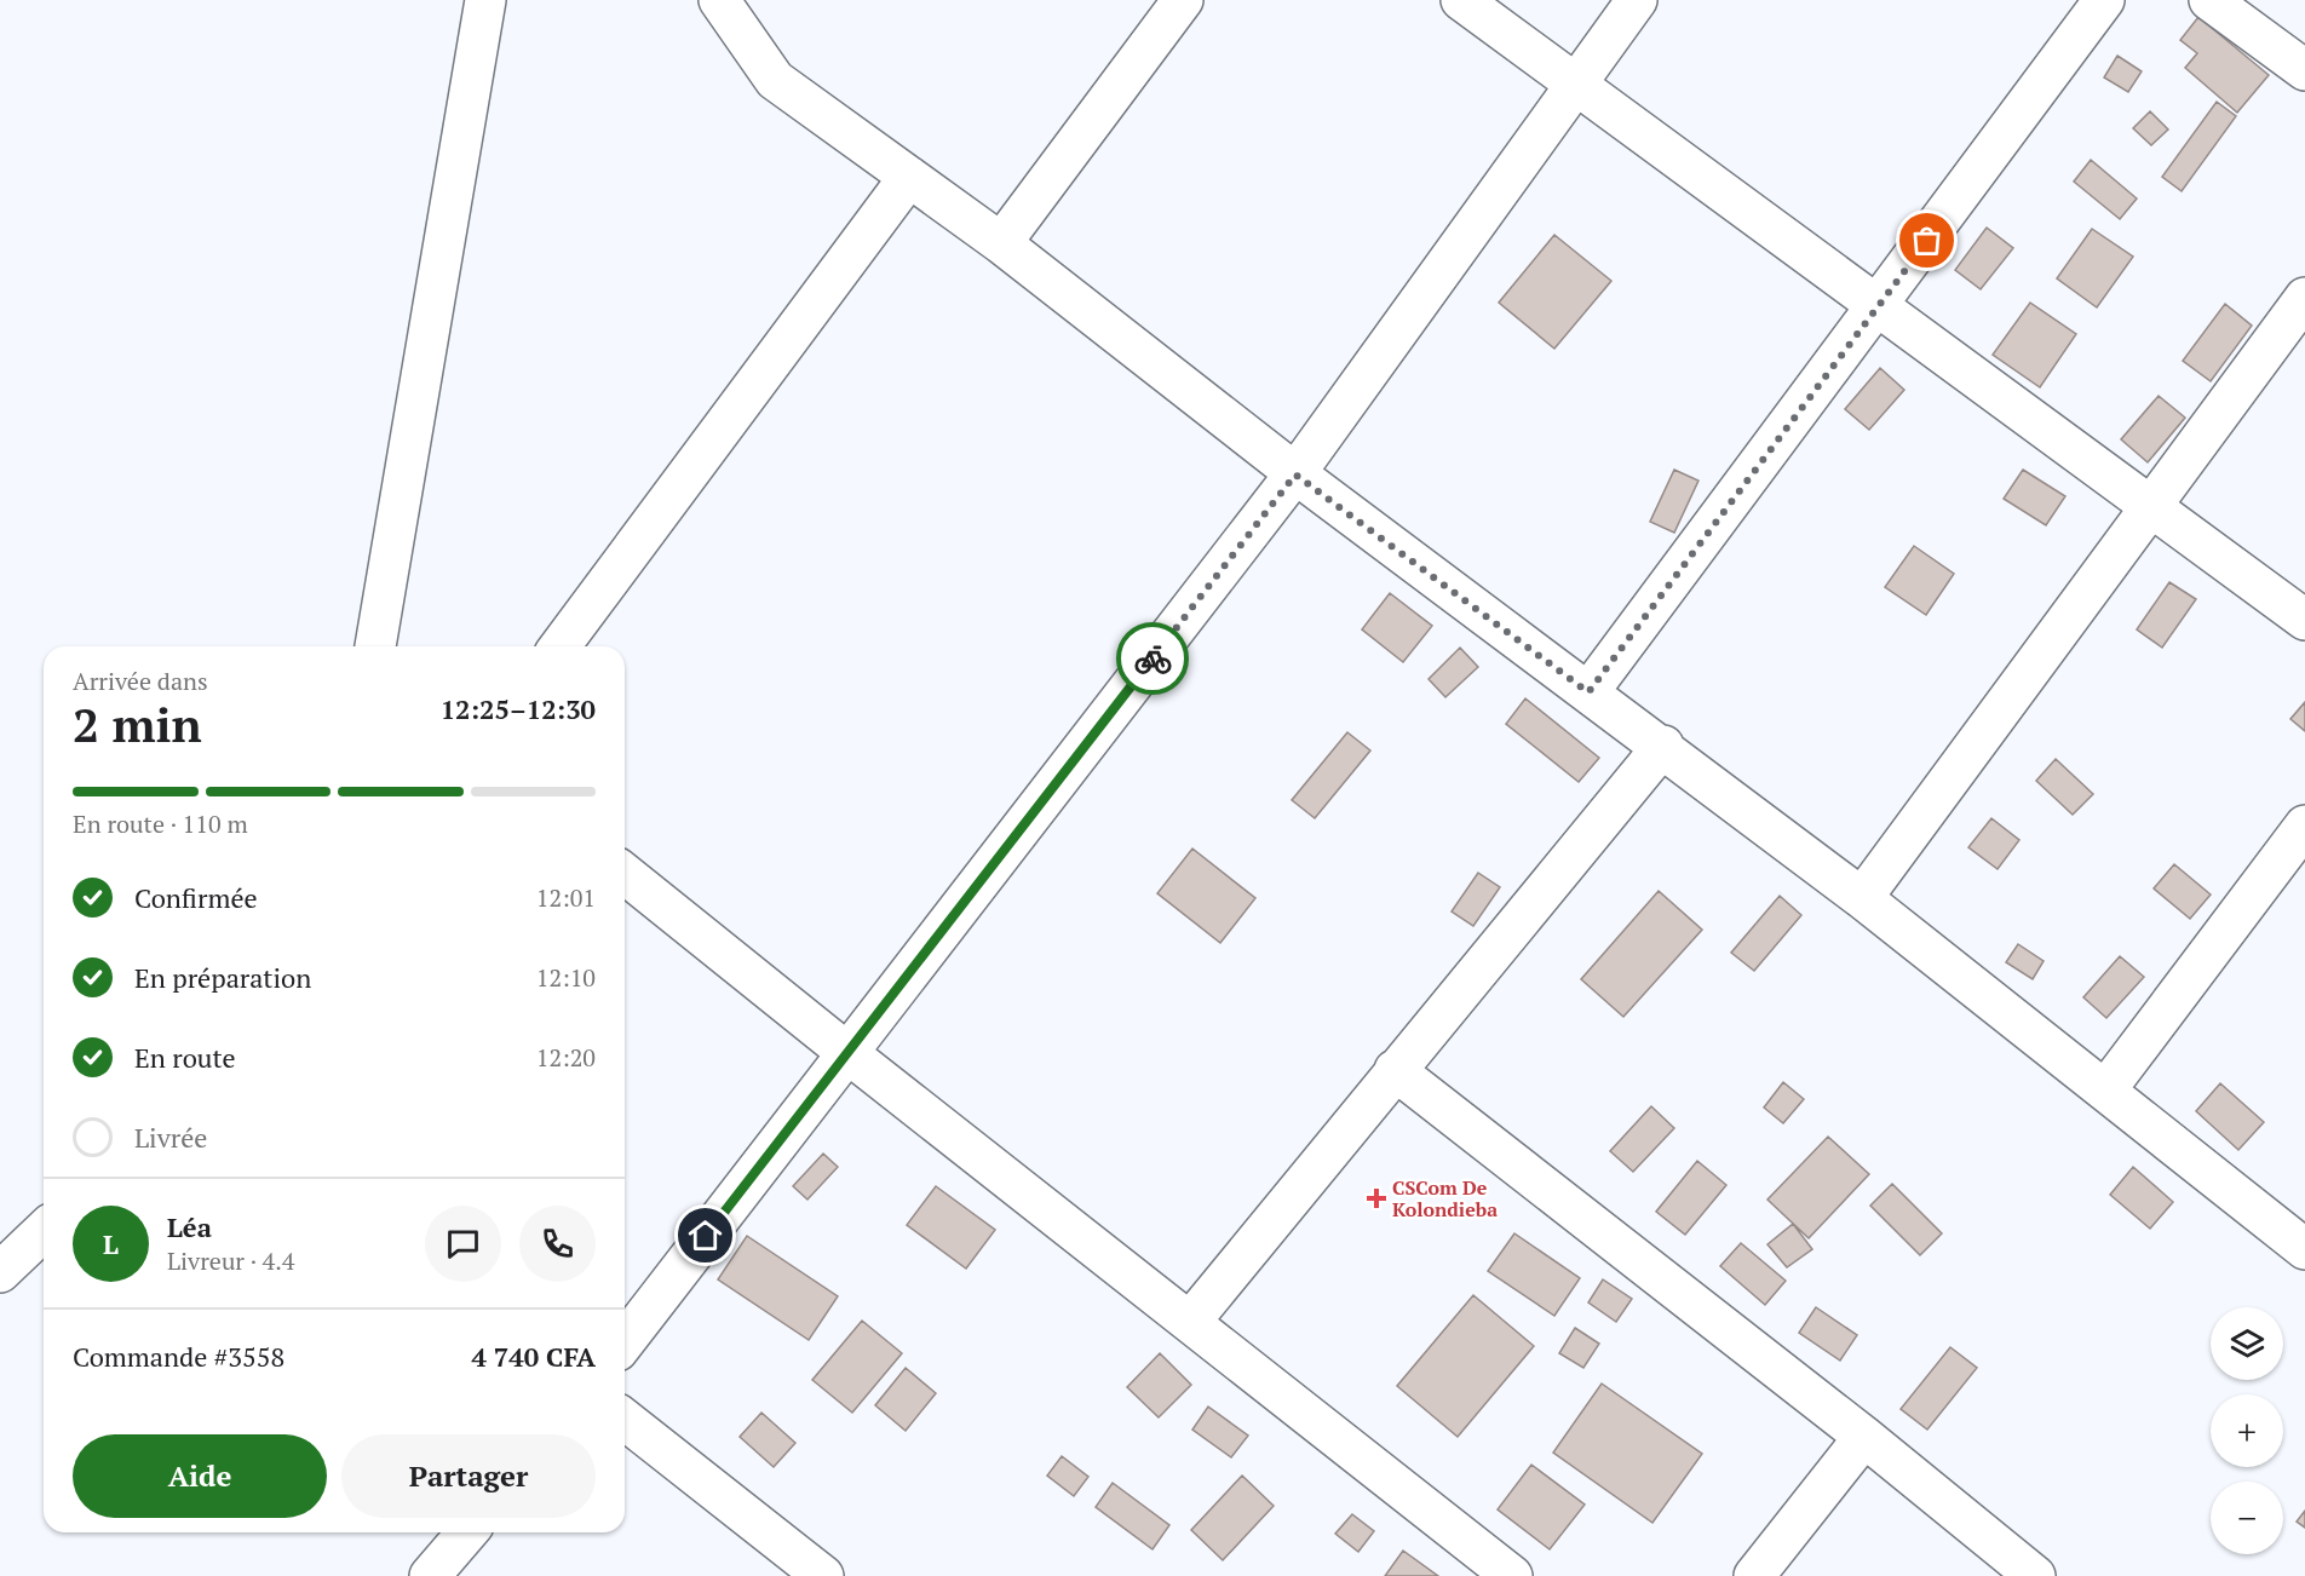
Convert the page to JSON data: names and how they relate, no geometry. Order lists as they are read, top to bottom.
{
  "places": {
    "health": ["CSCom De Kolondieba"]
  },
  "page": {
    "heading": ["2 min", "Arrivée dans", "12:25–12:30"],
    "panel": [
      "Léa",
      "Livreur · 4.4",
      "Commande #3558",
      "4 740 CFA"
    ],
    "bar": "En route · 110 m",
    "list": [
      ["Confirmée", "12:01"],
      ["En préparation", "12:10"],
      ["En route", "12:20"],
      "Livrée"
    ],
    "round": "L",
    "map_buttons": ["+", "−"],
    "buttons": ["Aide", "Partager"]
  }
}
